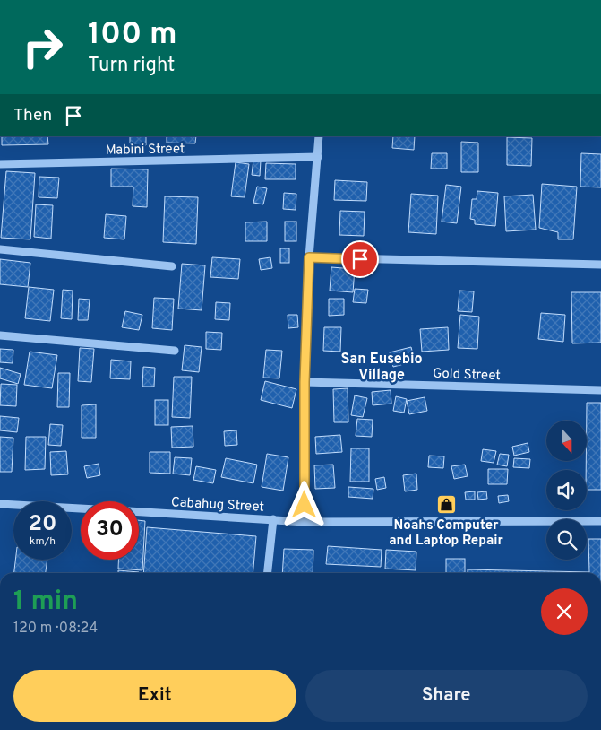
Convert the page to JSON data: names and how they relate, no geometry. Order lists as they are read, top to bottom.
{
  "streets": {
    "street": ["Mabini Street", "Gold Street", "Cabahug Street"]
  },
  "districts": ["San Eusebio Village"],
  "places": {
    "shop": ["Noahs Computer and Laptop Repair"]
  },
  "north": "bottom",
  "page": {
    "turn": ["100 m", "Turn right"],
    "then": "Then",
    "speed": "20 km/h",
    "limit": "30",
    "heading": ["1 min", "120 m · 08:24"],
    "buttons": ["Exit", "Share"]
  }
}
